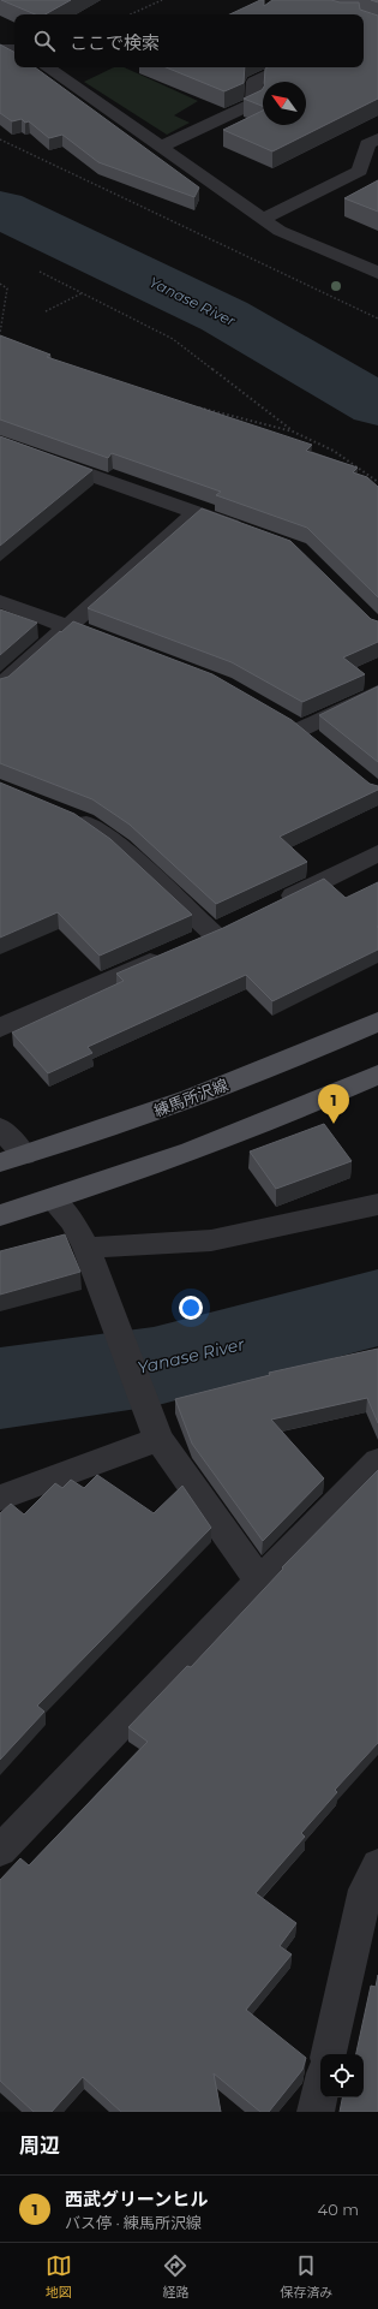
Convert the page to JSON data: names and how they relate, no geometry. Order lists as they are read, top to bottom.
{
  "streets": {
    "main road": ["練馬所沢線"]
  },
  "water": ["Yanase River"],
  "north": "top left",
  "page": {
    "search": "ここで検索",
    "pins": "1",
    "heading": "周辺",
    "list": [
      {
        "mark": "1",
        "name": "西武グリーンヒル",
        "note": "バス停 · 練馬所沢線",
        "value": "40 m"
      }
    ],
    "nav": ["地図", "経路", "保存済み"]
  }
}
